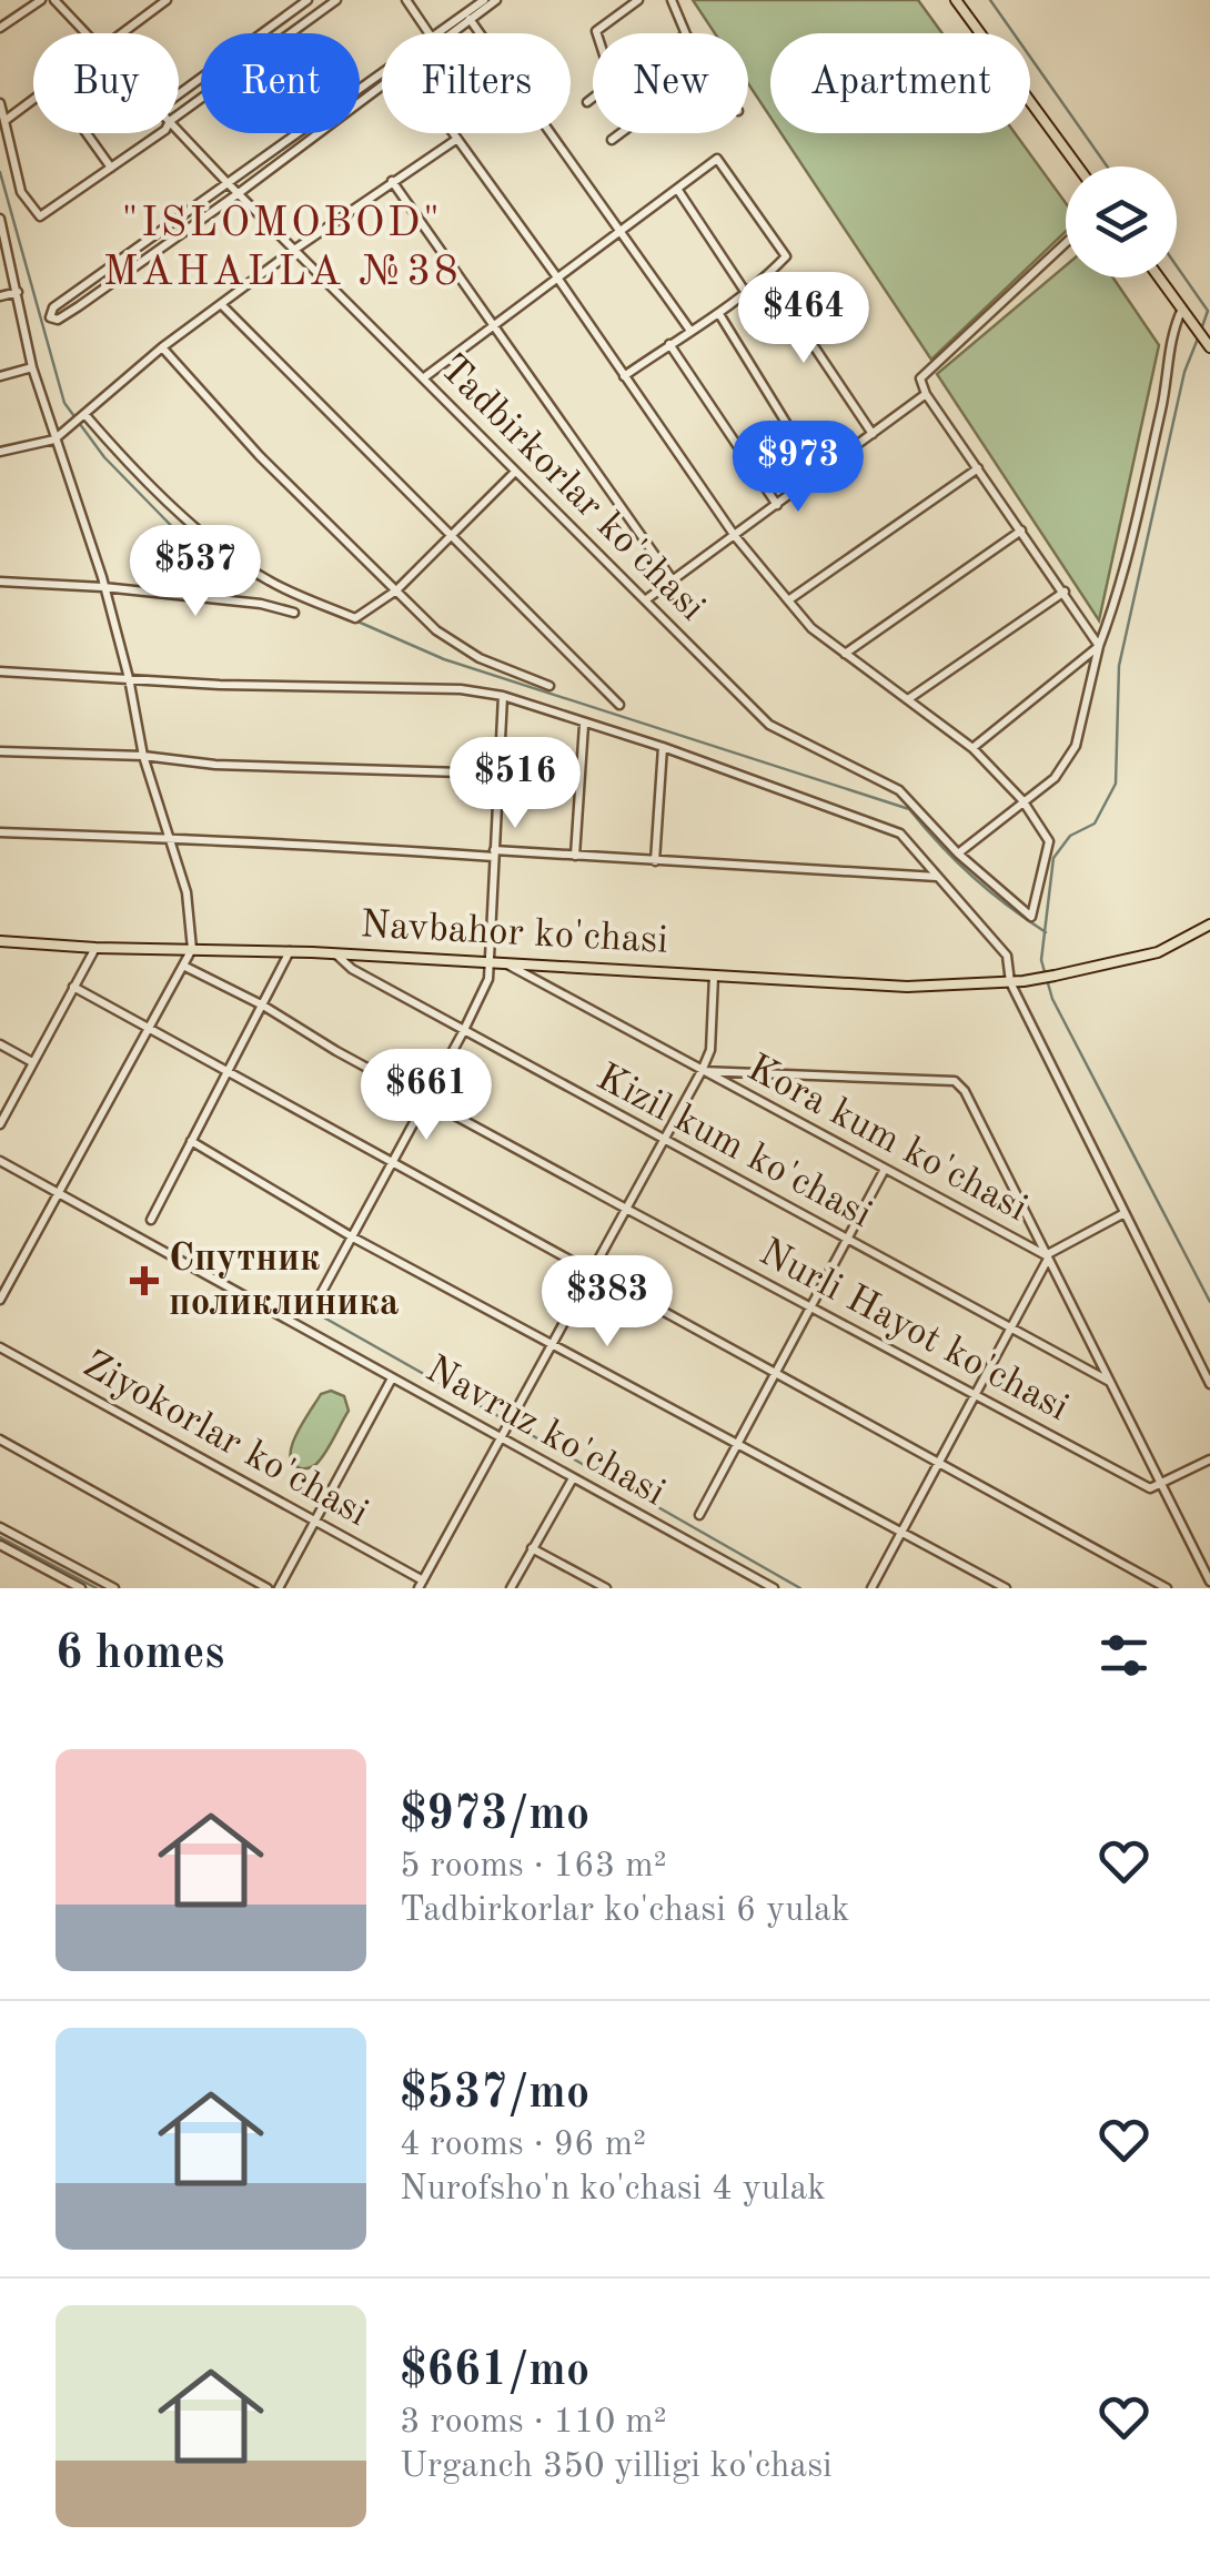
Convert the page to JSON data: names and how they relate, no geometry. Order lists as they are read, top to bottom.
{
  "streets": {
    "main road": ["Navbahor ko'chasi"],
    "street": [
      "Tadbirkorlar ko'chasi",
      "Kora kum ko'chasi",
      "Kizil kum ko'chasi",
      "Nurli Hayot ko'chasi",
      "Navruz ko'chasi",
      "Ziyokorlar ko'chasi"
    ]
  },
  "crossings": [
    ["Navbahor ko'chasi", "Kora kum ko'chasi"],
    ["Navbahor ko'chasi", "Kizil kum ko'chasi"],
    ["Kora kum ko'chasi", "Kizil kum ko'chasi"],
    ["Kora kum ko'chasi", "Nurli Hayot ko'chasi"]
  ],
  "districts": ["\"ISLOMOBOD\" MAHALLA №38"],
  "places": {
    "health": ["Спутник поликлиника"]
  },
  "page": {
    "chip": [
      "Buy",
      "Rent",
      "Filters",
      "New",
      "Apartment"
    ],
    "price": [
      "$464",
      "$973",
      "$537",
      "$516",
      "$661",
      "$383"
    ],
    "heading": "6 homes",
    "list": [
      {
        "name": "$973/mo",
        "note": "5 rooms · 163 m² · Tadbirkorlar ko'chasi 6 yulak"
      },
      {
        "name": "$537/mo",
        "note": "4 rooms · 96 m² · Nurofsho'n ko'chasi 4 yulak"
      },
      {
        "name": "$661/mo",
        "note": "3 rooms · 110 m² · Urganch 350 yilligi ko'chasi"
      }
    ]
  }
}
